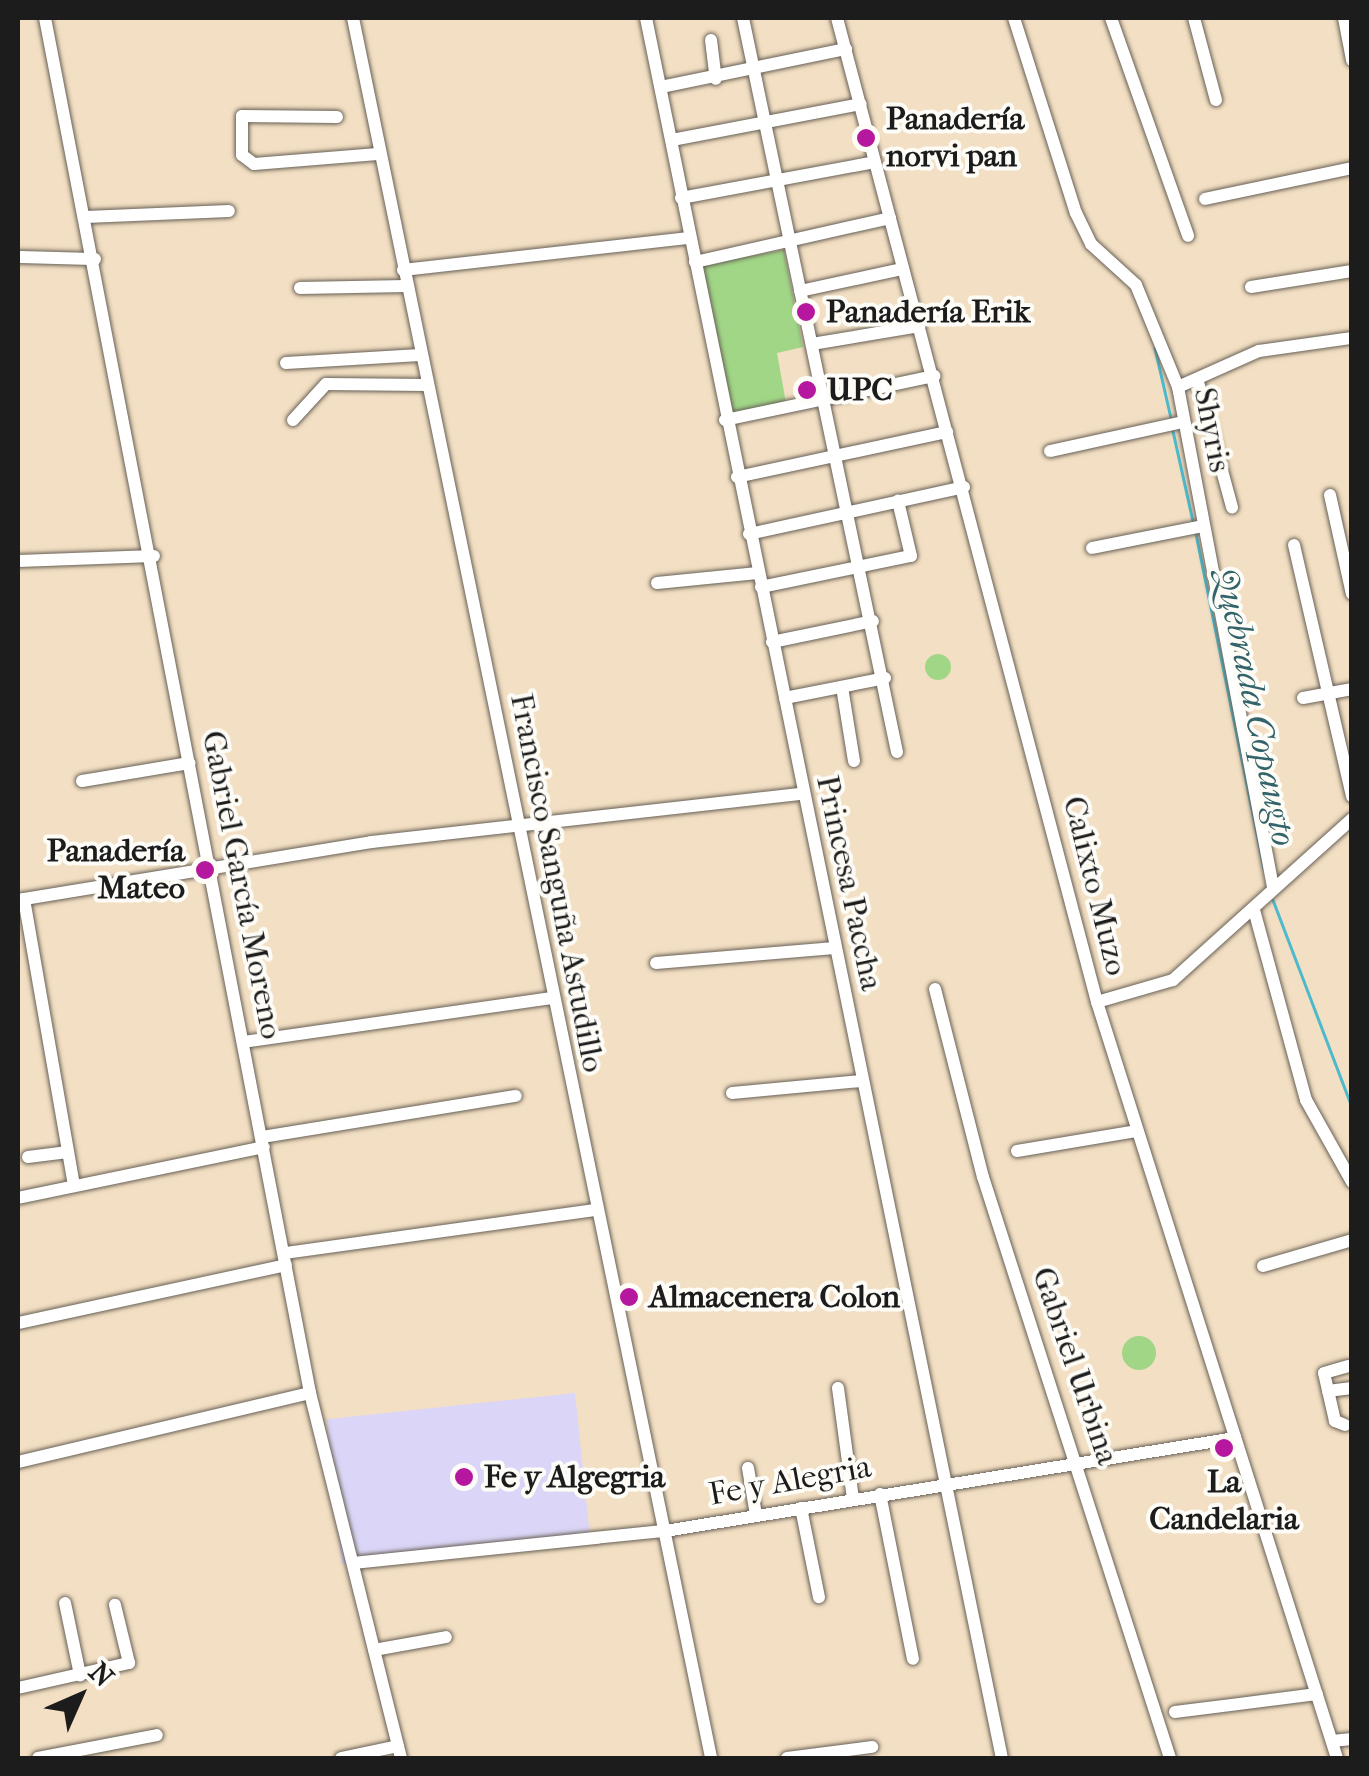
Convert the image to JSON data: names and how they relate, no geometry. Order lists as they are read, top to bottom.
{
  "streets": {
    "street": [
      "Shyris",
      "Francisco Sanguña Astudillo",
      "Princesa Paccha",
      "Gabriel García Moreno",
      "Calixto Muzo",
      "Gabriel Urbina",
      "Fe y Alegria"
    ]
  },
  "crossings": [
    ["Francisco Sanguña Astudillo", "Fe y Alegria"],
    ["Princesa Paccha", "Fe y Alegria"],
    ["Gabriel García Moreno", "Fe y Alegria"],
    ["Calixto Muzo", "Fe y Alegria"],
    ["Gabriel Urbina", "Fe y Alegria"]
  ],
  "water": ["Quebrada Copaugto"],
  "places": [
    "Panadería norvi pan",
    "Panadería Erik",
    "UPC",
    "Panadería Mateo",
    "Almacenera Colon",
    "La Candelaria",
    "Fe y Algegria"
  ],
  "north": "top right"
}
